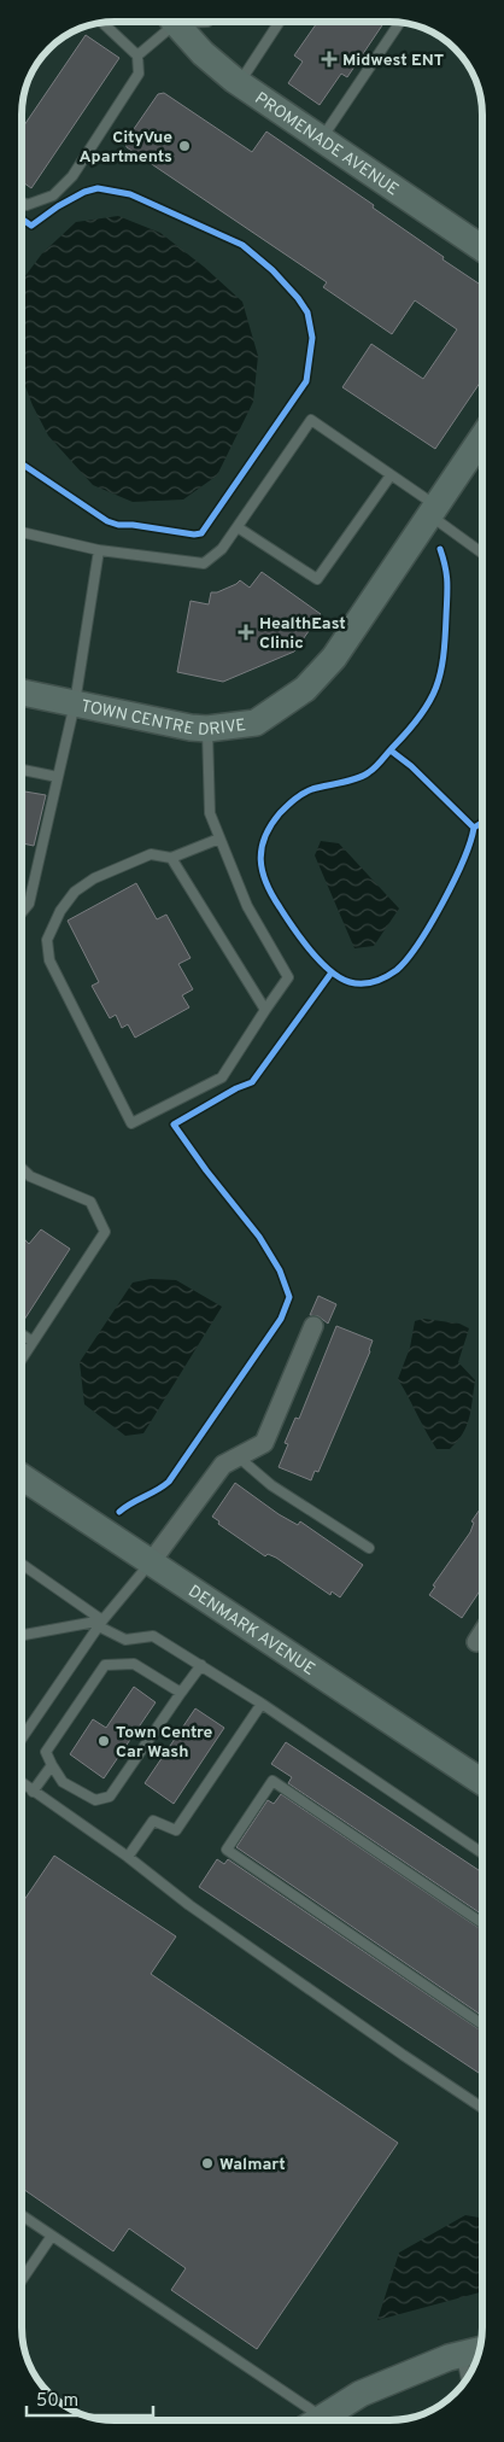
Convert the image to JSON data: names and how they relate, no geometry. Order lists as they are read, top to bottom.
{
  "streets": {
    "street": ["PROMENADE AVENUE", "TOWN CENTRE DRIVE", "DENMARK AVENUE"]
  },
  "places": {
    "health": ["Midwest ENT", "HealthEast Clinic"],
    "other": ["CityVue Apartments", "Town Centre Car Wash", "Walmart"]
  },
  "scale_bar": "50 m"
}
